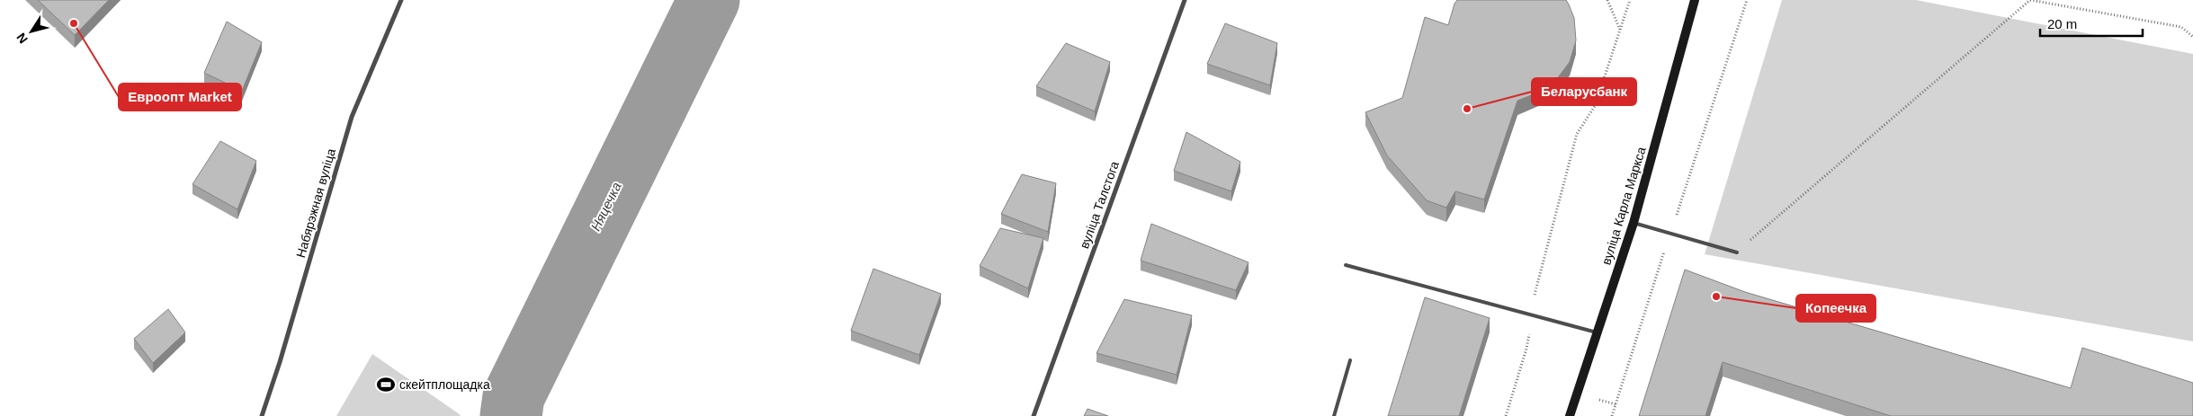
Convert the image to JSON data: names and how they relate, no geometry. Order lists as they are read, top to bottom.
{
  "streets": {
    "main road": ["вуліца Карла Маркса"],
    "street": ["Набярэжная вуліца", "вуліца Талстога"]
  },
  "water": ["Няцечка"],
  "places": {
    "other": ["Евроопт Market", "Беларусбанк", "Копеечка"],
    "sports": ["скейтплощадка"]
  },
  "scale_bar": "20 m",
  "north": "bottom left"
}
